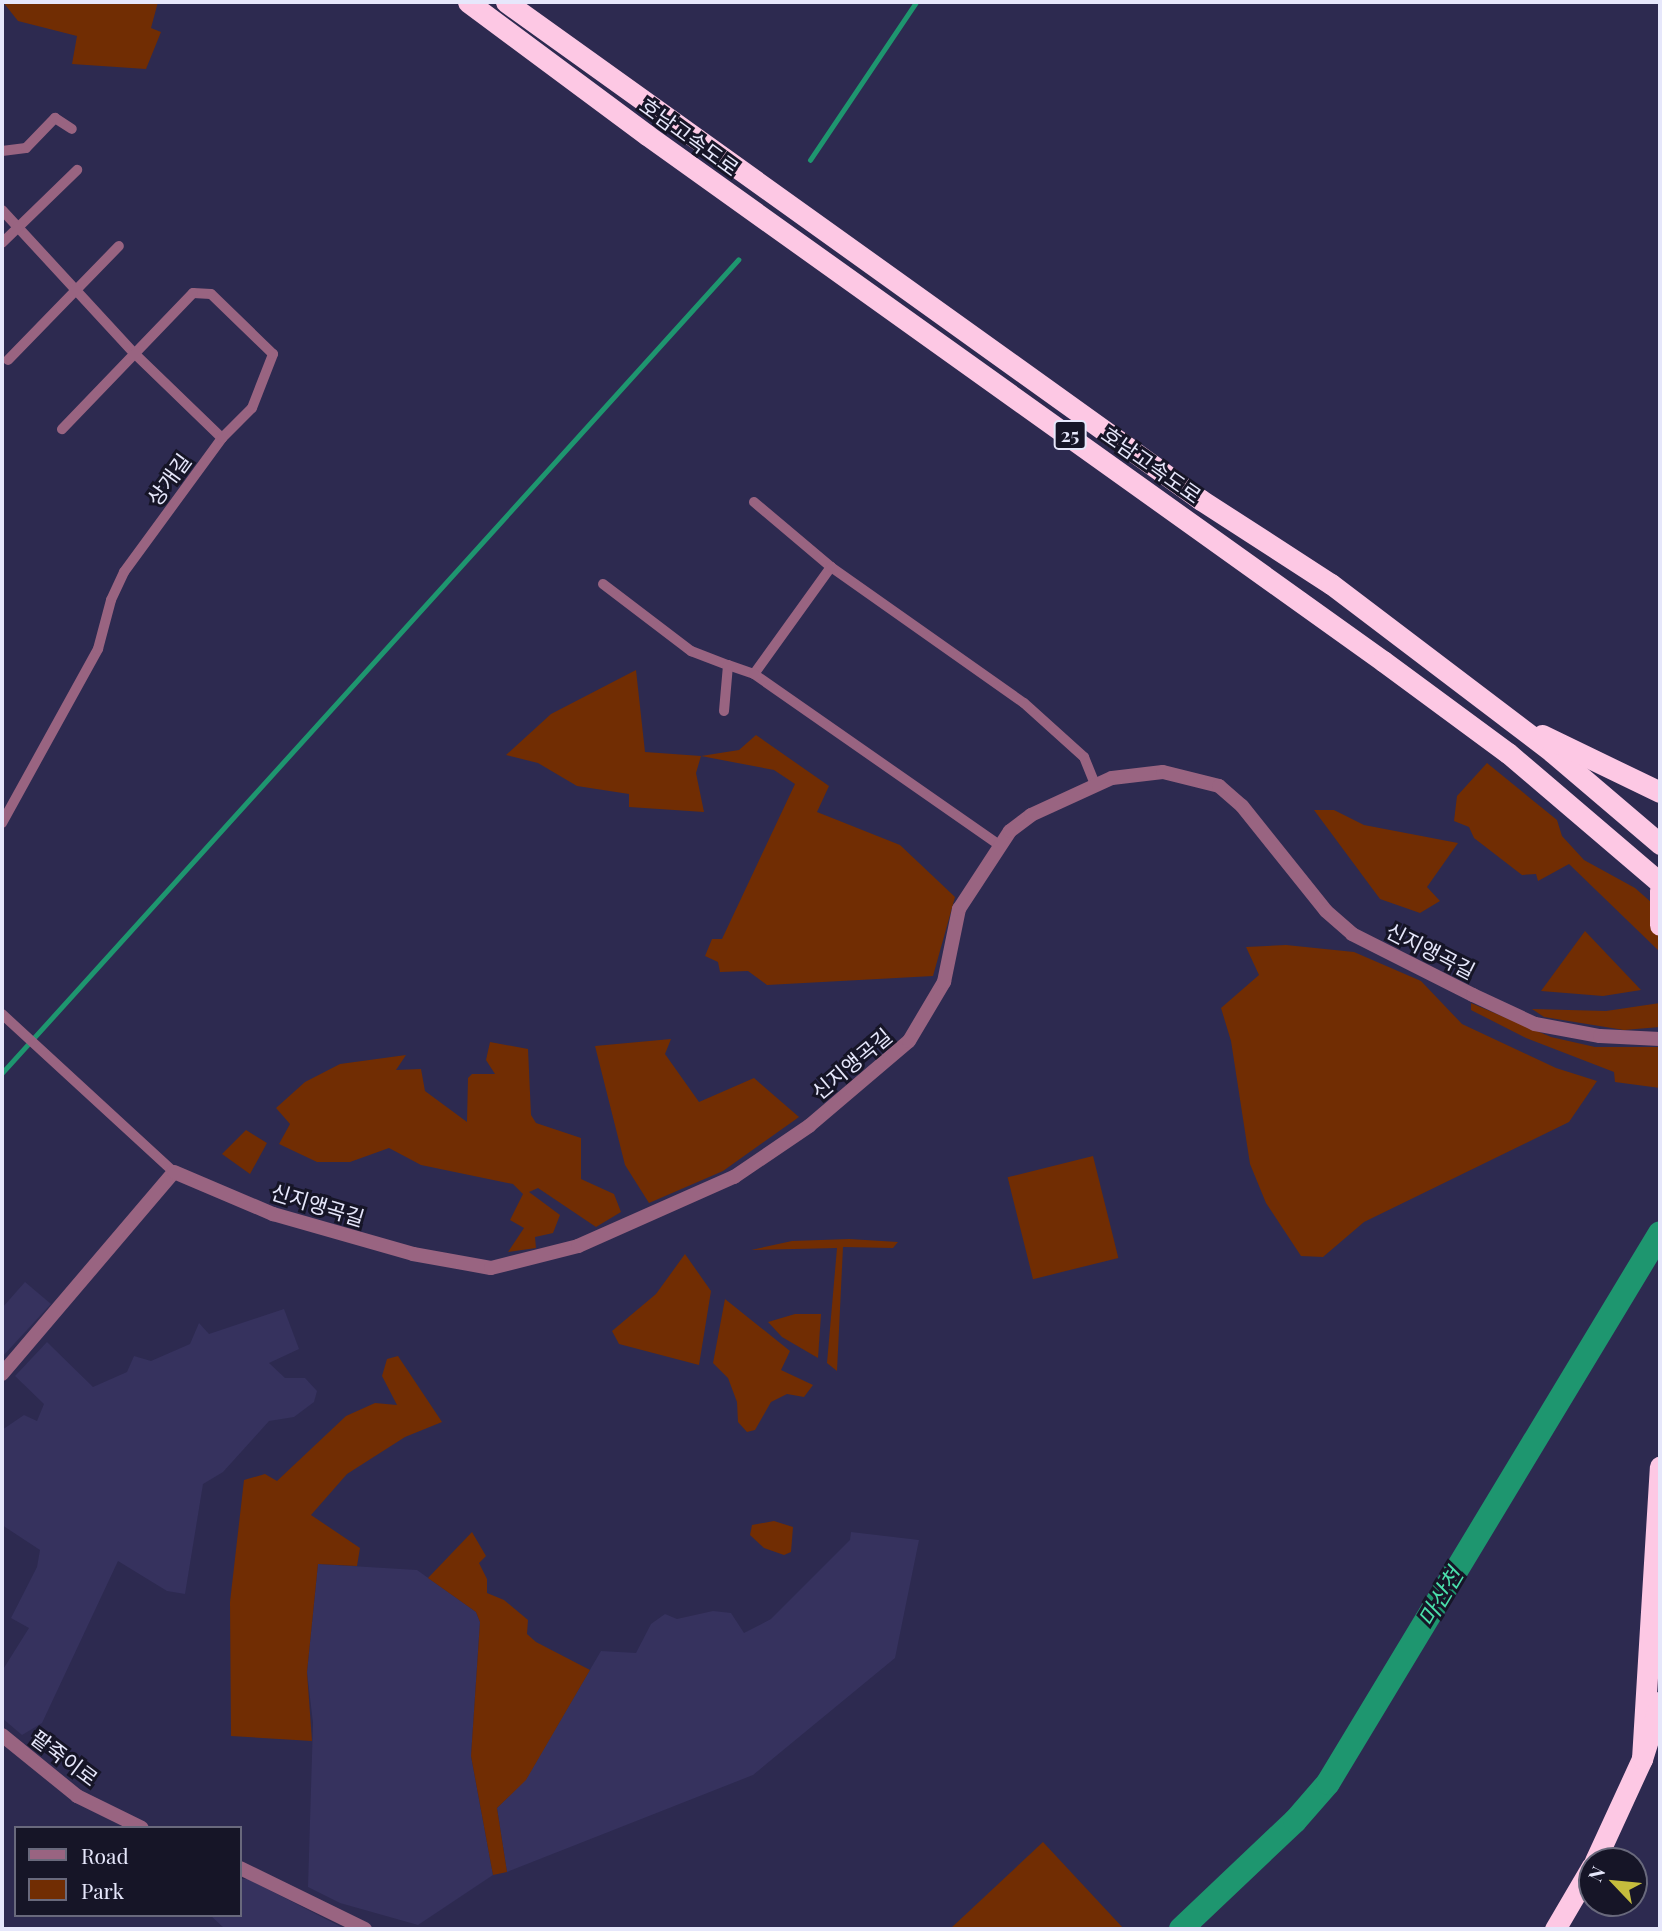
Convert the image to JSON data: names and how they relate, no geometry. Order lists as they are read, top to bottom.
{
  "streets": {
    "highway": ["호남고속도로", "25"],
    "street": ["상개길", "신지앵곡길", "팥죽이로"]
  },
  "water": ["마산천"],
  "legend": ["Road", "Park"],
  "north": "top left"
}
